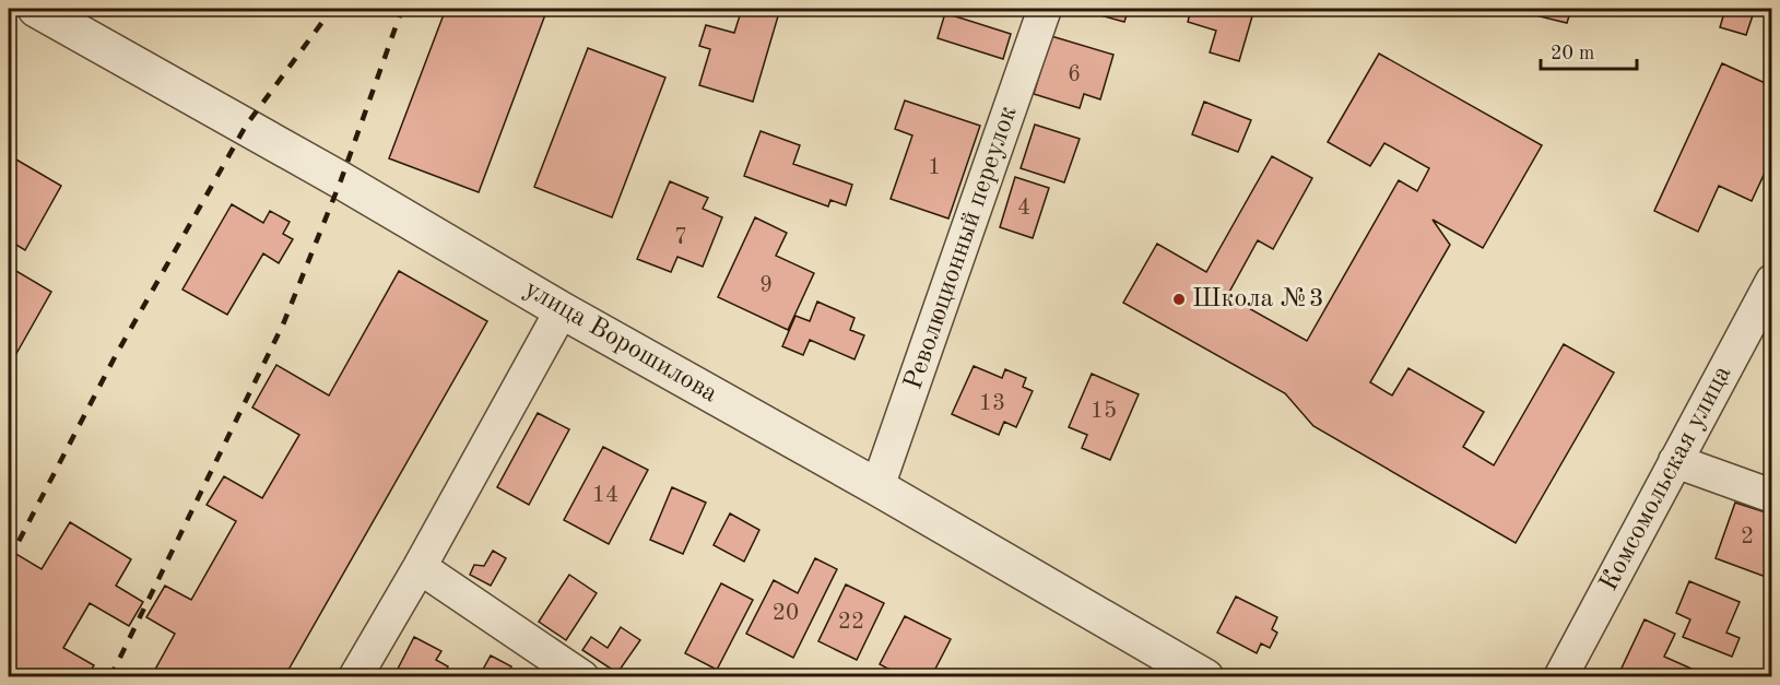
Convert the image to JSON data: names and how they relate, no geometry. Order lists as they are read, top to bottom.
{
  "streets": {
    "street": ["Революционный переулок", "улица Ворошилова", "Комсомольская улица"]
  },
  "crossings": [
    ["Революционный переулок", "улица Ворошилова"]
  ],
  "places": ["Школа №3"],
  "house_numbers": [
    "6",
    "1",
    "4",
    "7",
    "9",
    "13",
    "15",
    "14",
    "2",
    "20",
    "22"
  ],
  "scale_bar": "20 m"
}
